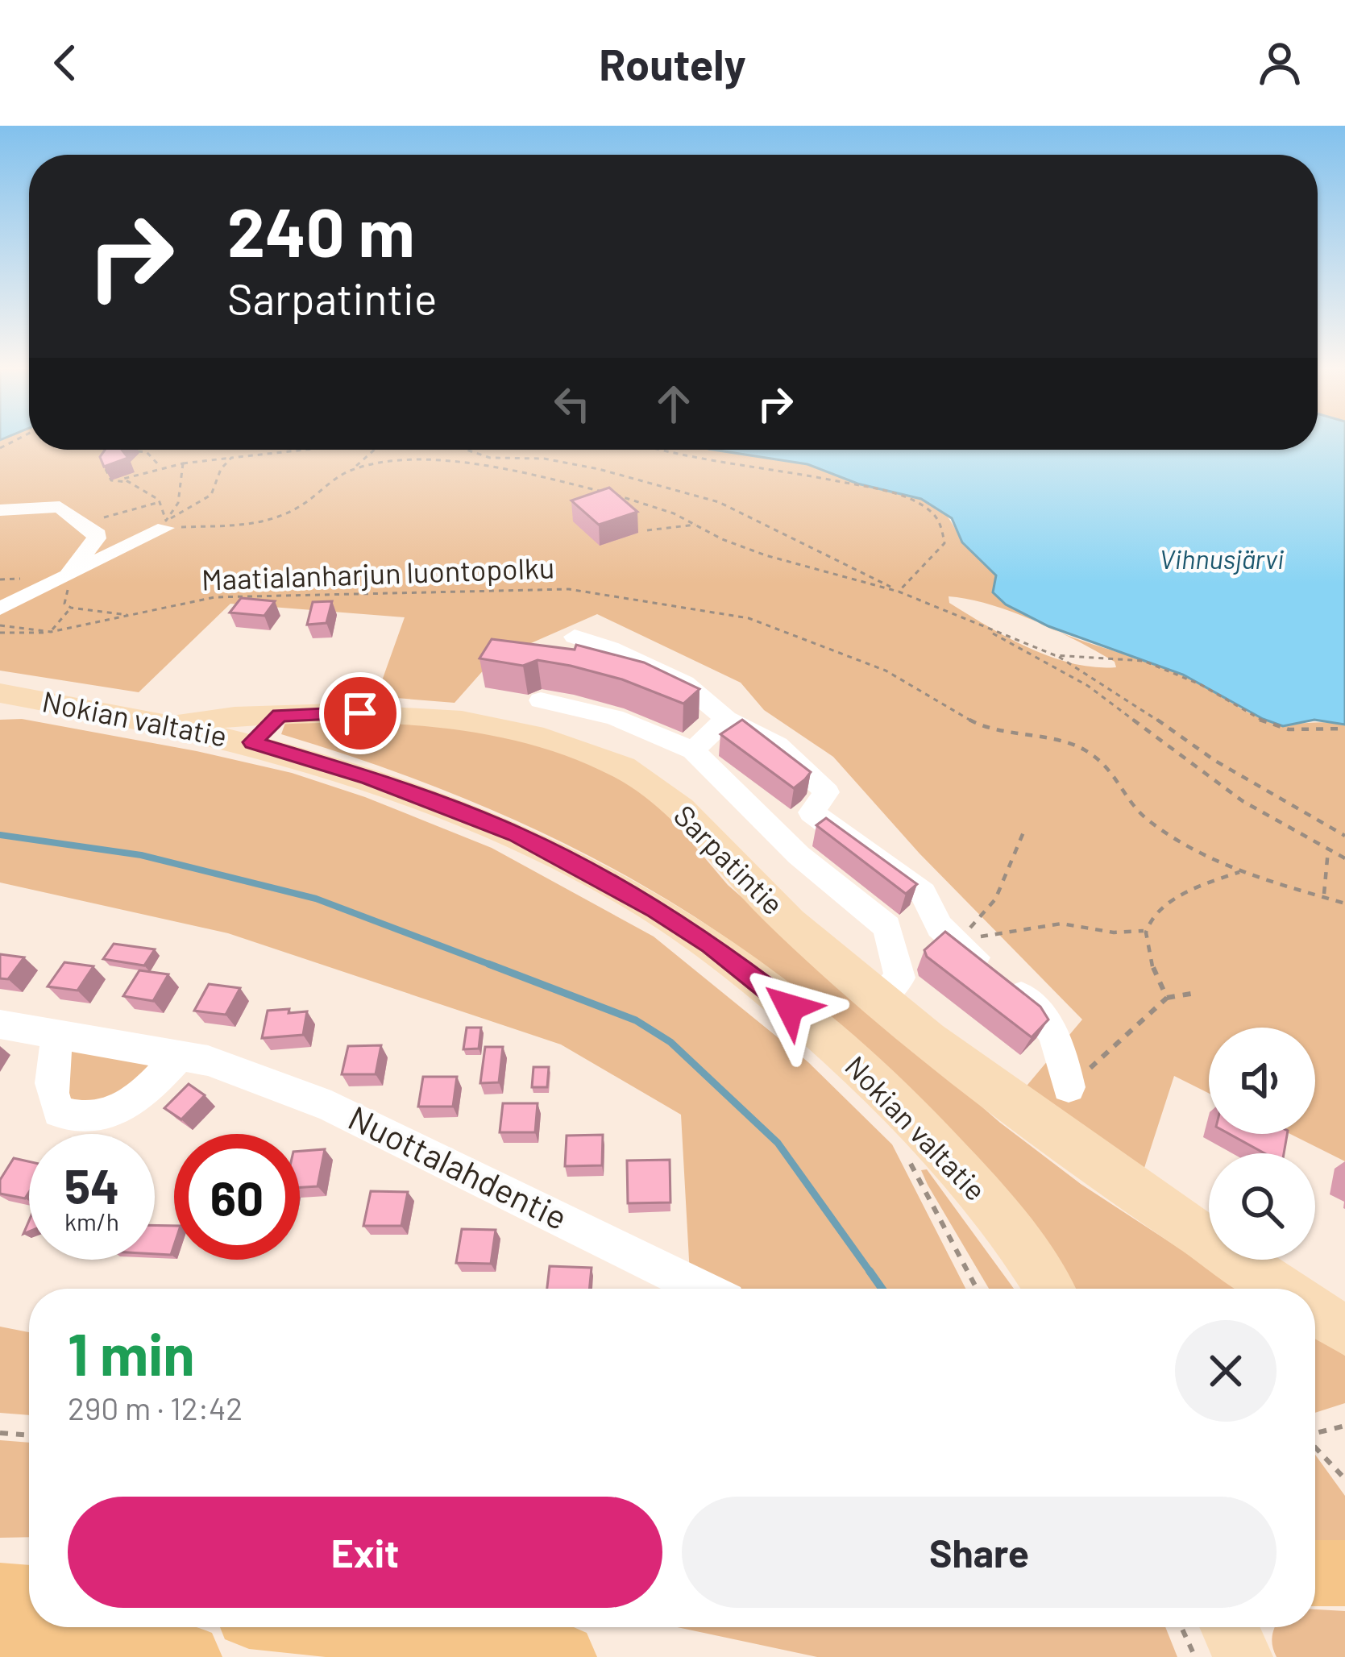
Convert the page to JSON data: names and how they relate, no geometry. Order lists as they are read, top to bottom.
{
  "streets": {
    "main road": ["Nokian valtatie", "Sarpatintie"],
    "street": ["Nuottalahdentie"],
    "path": ["Maatialanharjun luontopolku"]
  },
  "crossings": [
    ["Nokian valtatie", "Sarpatintie"]
  ],
  "water": ["Vihnusjärvi"],
  "page": {
    "header": "Routely",
    "turn": ["240 m", "Sarpatintie"],
    "speed": "54 km/h",
    "limit": "60",
    "heading": ["1 min", "290 m · 12:42"],
    "buttons": ["Exit", "Share"]
  }
}
